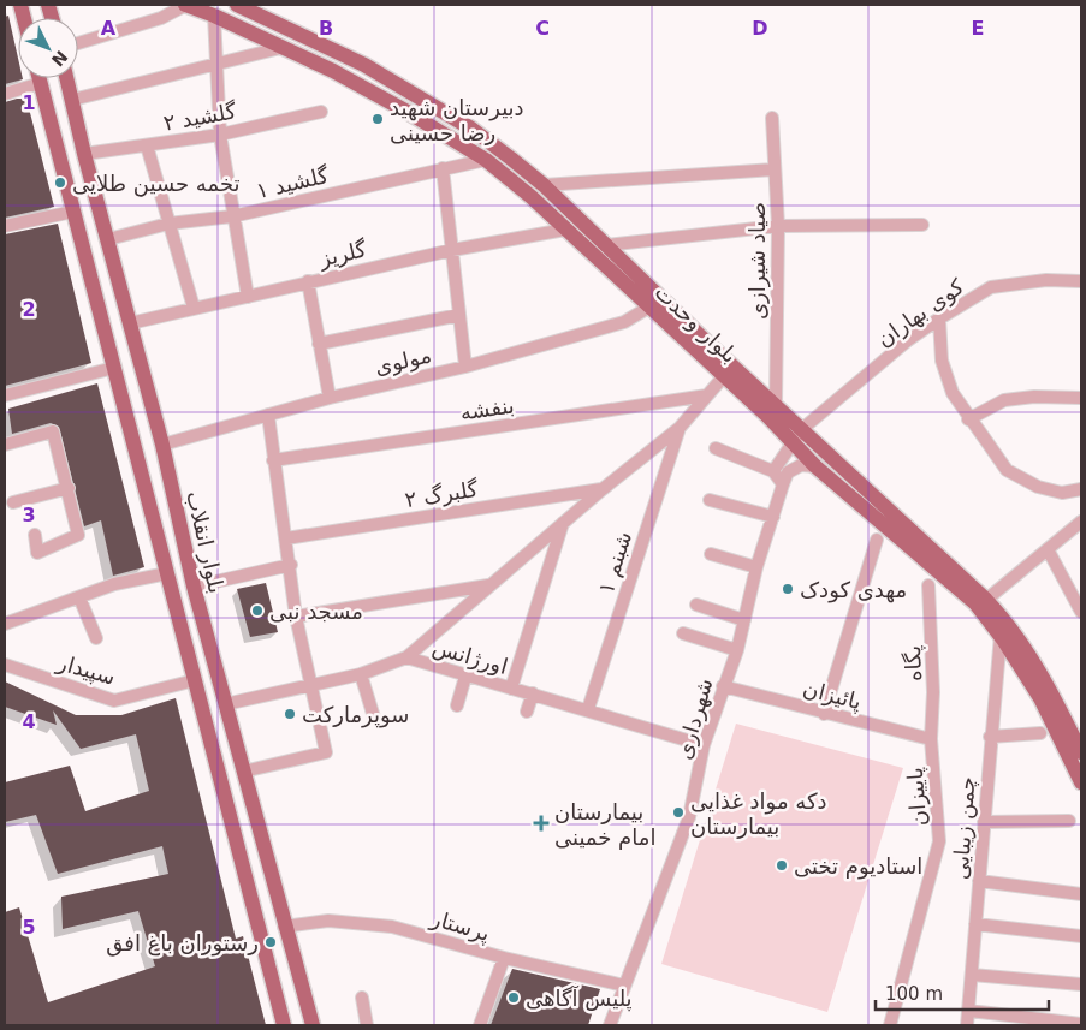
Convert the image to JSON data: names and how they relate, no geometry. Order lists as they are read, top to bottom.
{
  "streets": {
    "main road": ["بلوار وحدت", "بلوار انقلاب"],
    "street": [
      "گلشید ۲",
      "گلشید ۱",
      "گلریز",
      "صیاد شیرازی",
      "کوی بهاران",
      "مولوی",
      "بنفشه",
      "گلبرگ ۲",
      "شبنم ۱",
      "اورژانس",
      "پگاه",
      "سپیدار",
      "پائیزان",
      "شهرداری",
      "پاییزان",
      "چمن زیبایی",
      "پرستار"
    ]
  },
  "crossings": [
    ["گلشید ۲", "بلوار انقلاب"],
    ["گلشید ۱", "بلوار وحدت"],
    ["گلشید ۱", "بلوار انقلاب"],
    ["گلریز", "بلوار وحدت"],
    ["گلریز", "بلوار انقلاب"],
    ["صیاد شیرازی", "بلوار وحدت"],
    ["کوی بهاران", "بلوار وحدت"],
    ["بلوار وحدت", "مولوی"],
    ["بلوار وحدت", "چمن زیبایی"],
    ["مولوی", "بلوار انقلاب"],
    ["بلوار انقلاب", "اورژانس"],
    ["بلوار انقلاب", "سپیدار"],
    ["بلوار انقلاب", "پرستار"],
    ["شبنم ۱", "اورژانس"],
    ["اورژانس", "شهرداری"],
    ["پگاه", "پائیزان"],
    ["پگاه", "پاییزان"],
    ["پائیزان", "شهرداری"],
    ["پائیزان", "پاییزان"],
    ["شهرداری", "پرستار"]
  ],
  "places": {
    "other": [
      "دبیرستان شهید رضا حسینی",
      "تخمه حسین طلایی",
      "مهدی کودک",
      "مسجد نبی",
      "سوپرمارکت",
      "دکه مواد غذایی بیمارستان",
      "استادیوم تختی",
      "رستوران باغ افق",
      "پلیس آگاهی"
    ],
    "health": ["بیمارستان امام خمینی"]
  },
  "scale_bar": "100 m",
  "north": "bottom right",
  "grid": {
    "columns": [
      "A",
      "B",
      "C",
      "D",
      "E"
    ],
    "rows": [
      "1",
      "2",
      "3",
      "4",
      "5"
    ]
  }
}
